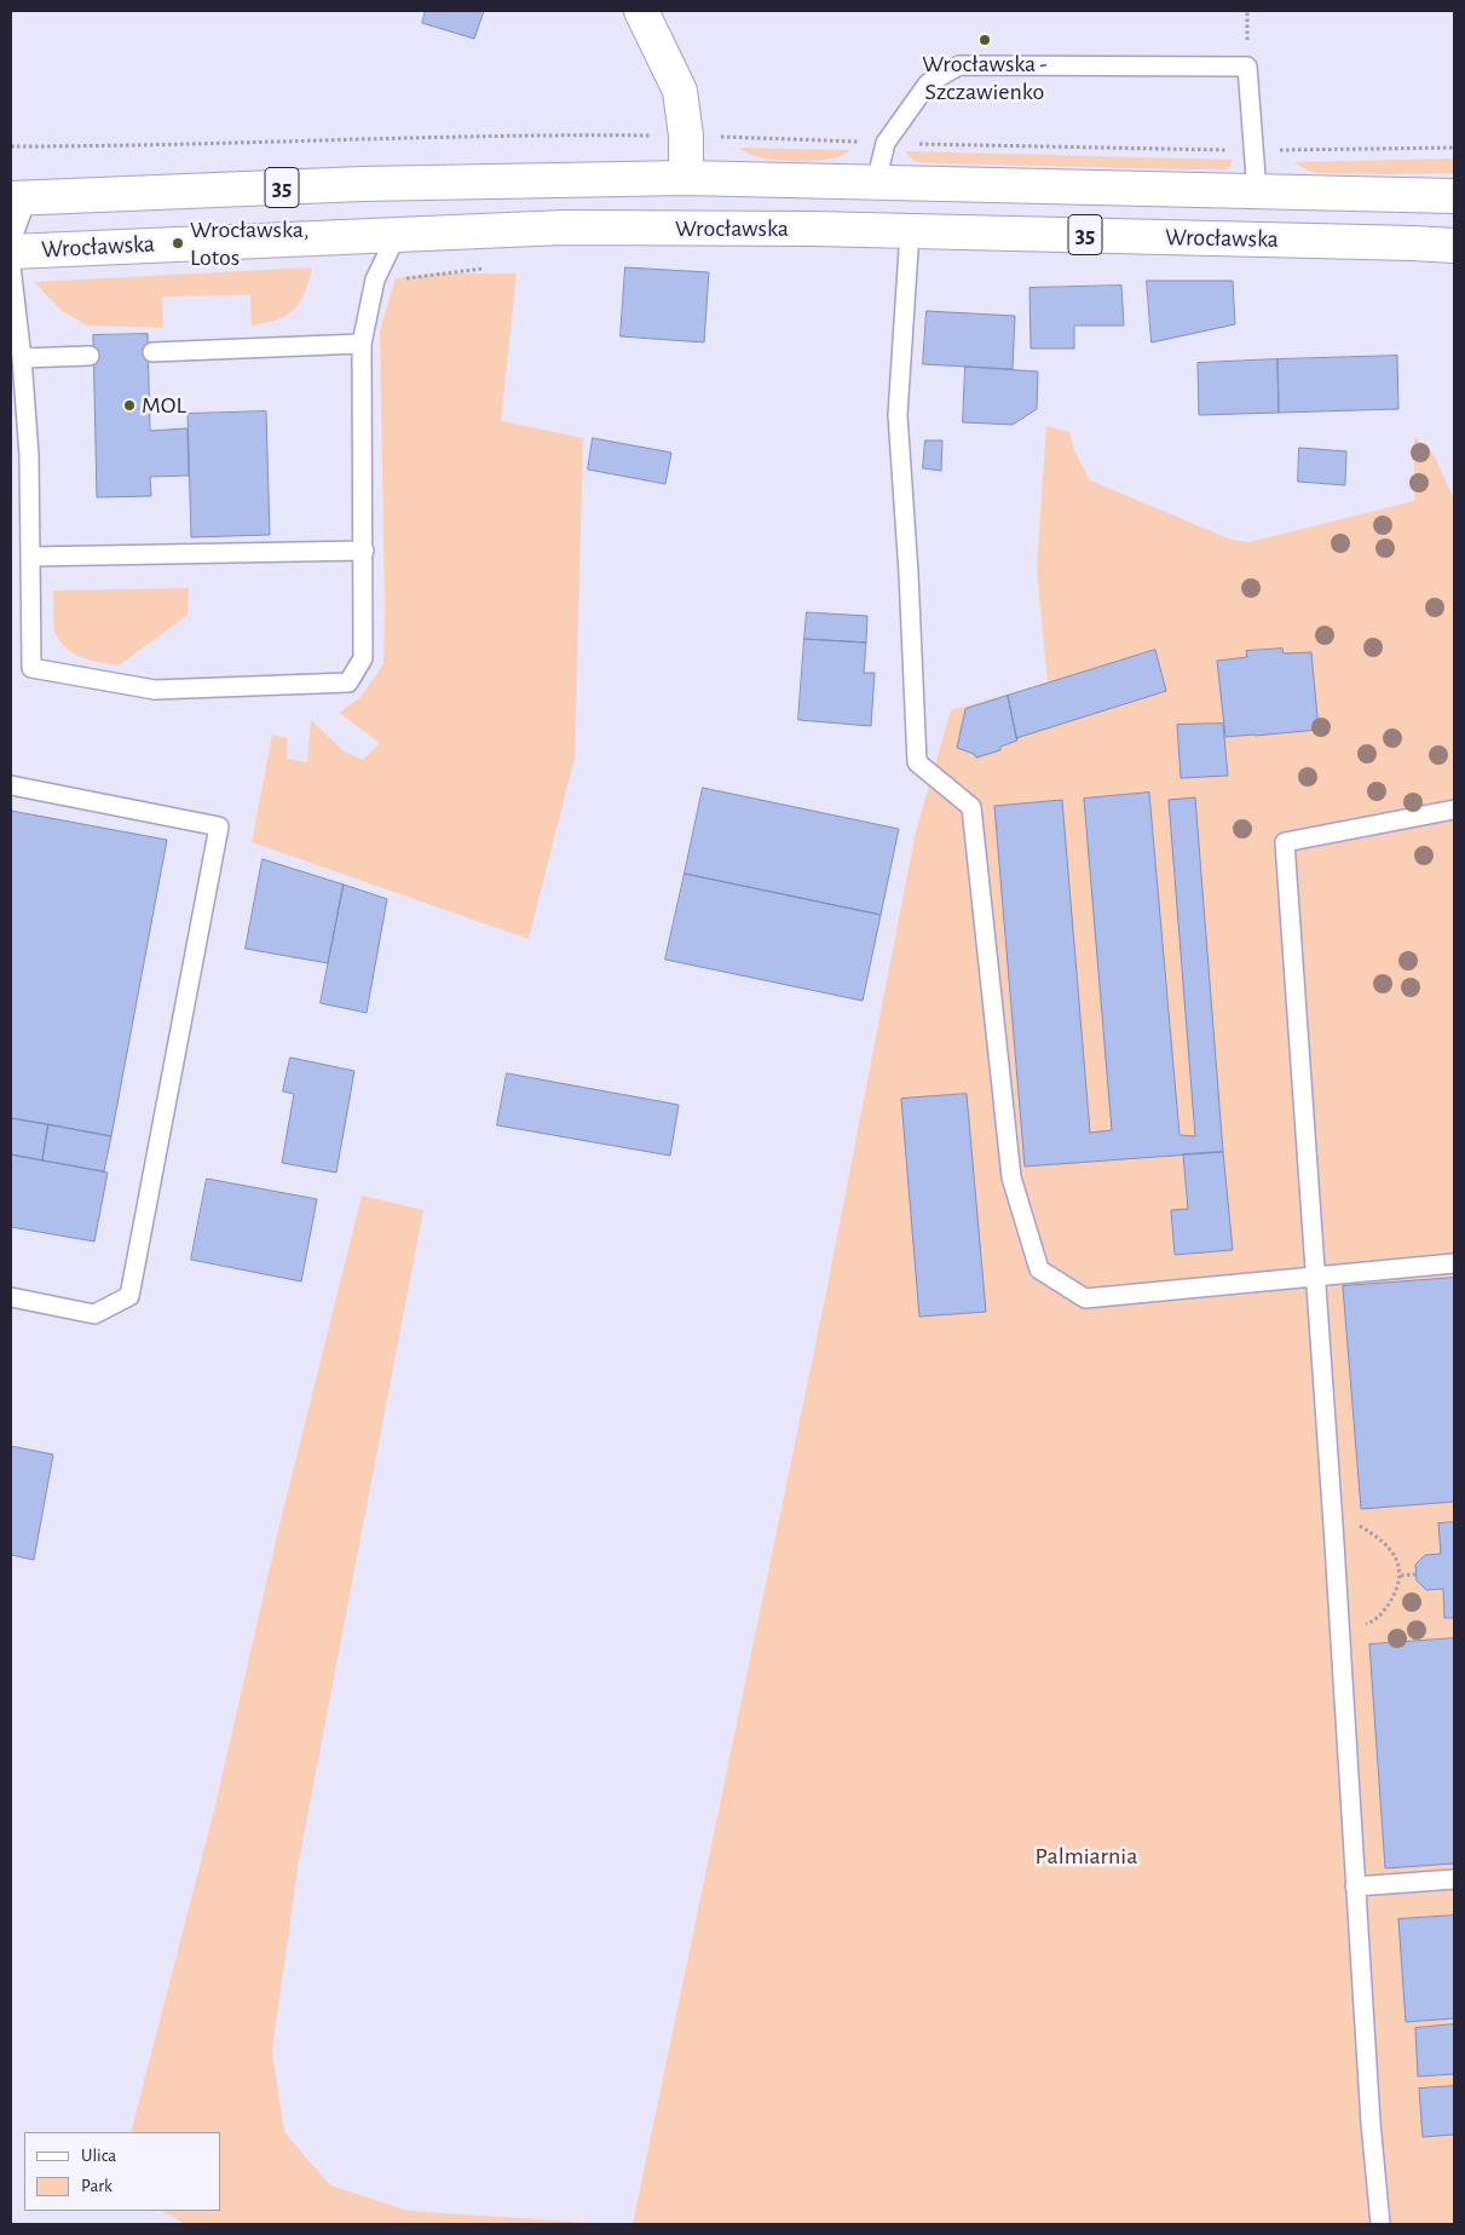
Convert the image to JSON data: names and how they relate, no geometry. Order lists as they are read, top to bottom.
{
  "streets": {
    "main road": ["35", "Wrocławska"]
  },
  "parks": ["Palmiarnia"],
  "places": ["Wrocławska - Szczawienko", "Wrocławska, Lotos", "MOL"],
  "legend": ["Ulica", "Park"]
}
